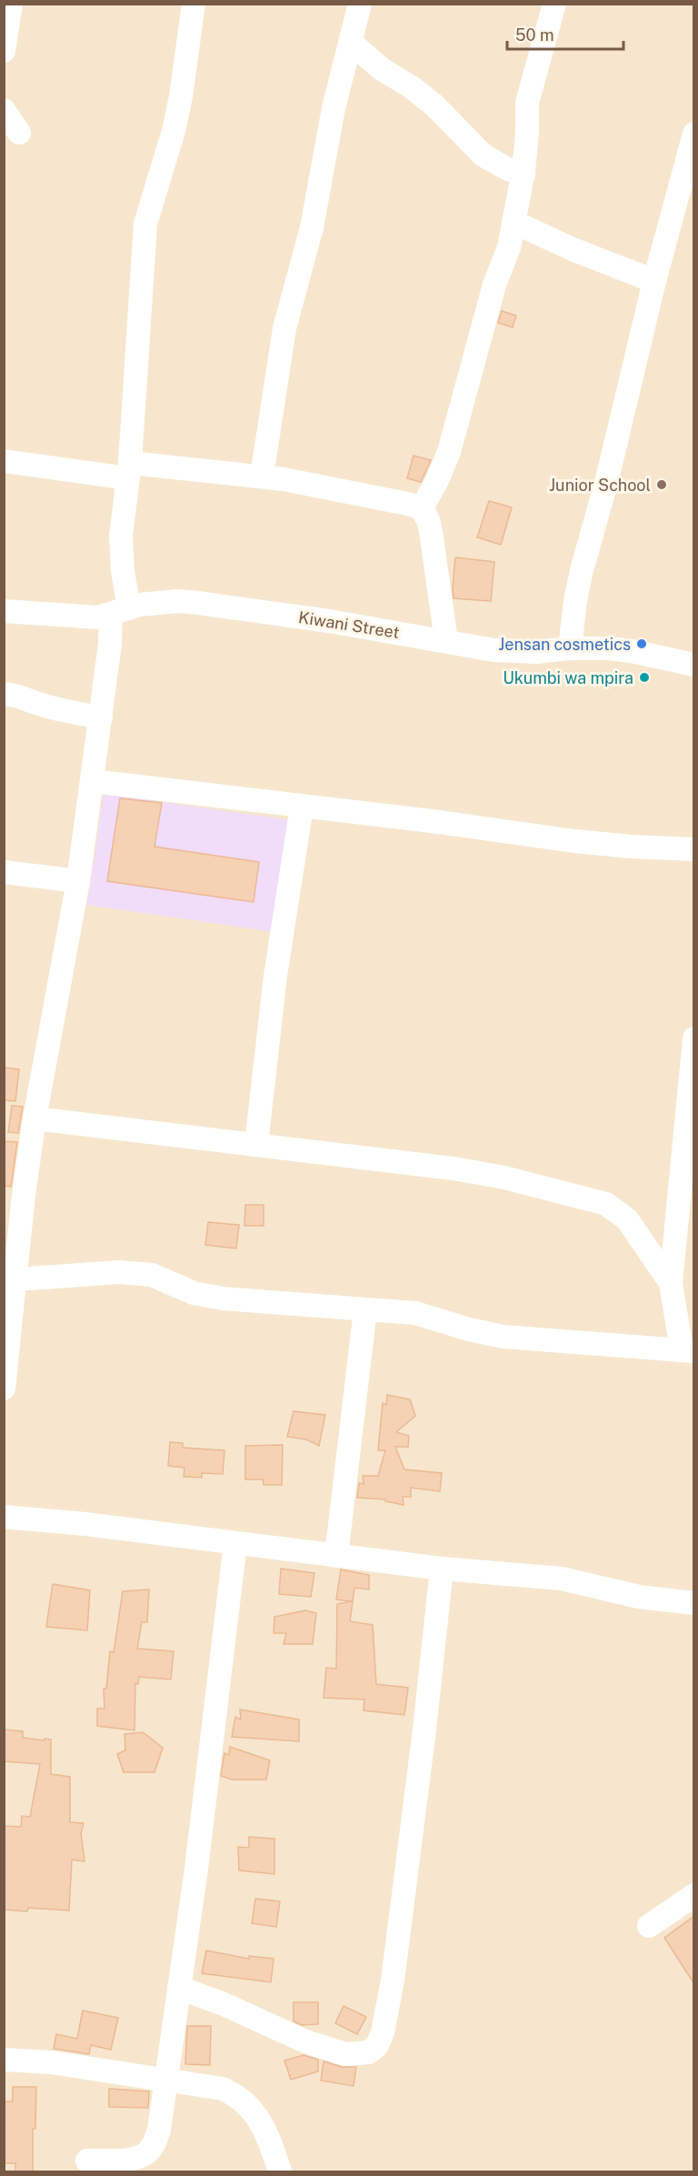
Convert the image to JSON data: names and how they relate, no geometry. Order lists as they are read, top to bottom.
{
  "streets": {
    "street": ["Kiwani Street"]
  },
  "places": ["Junior School", "Jensan cosmetics", "Ukumbi wa mpira"],
  "scale_bar": "50 m"
}
